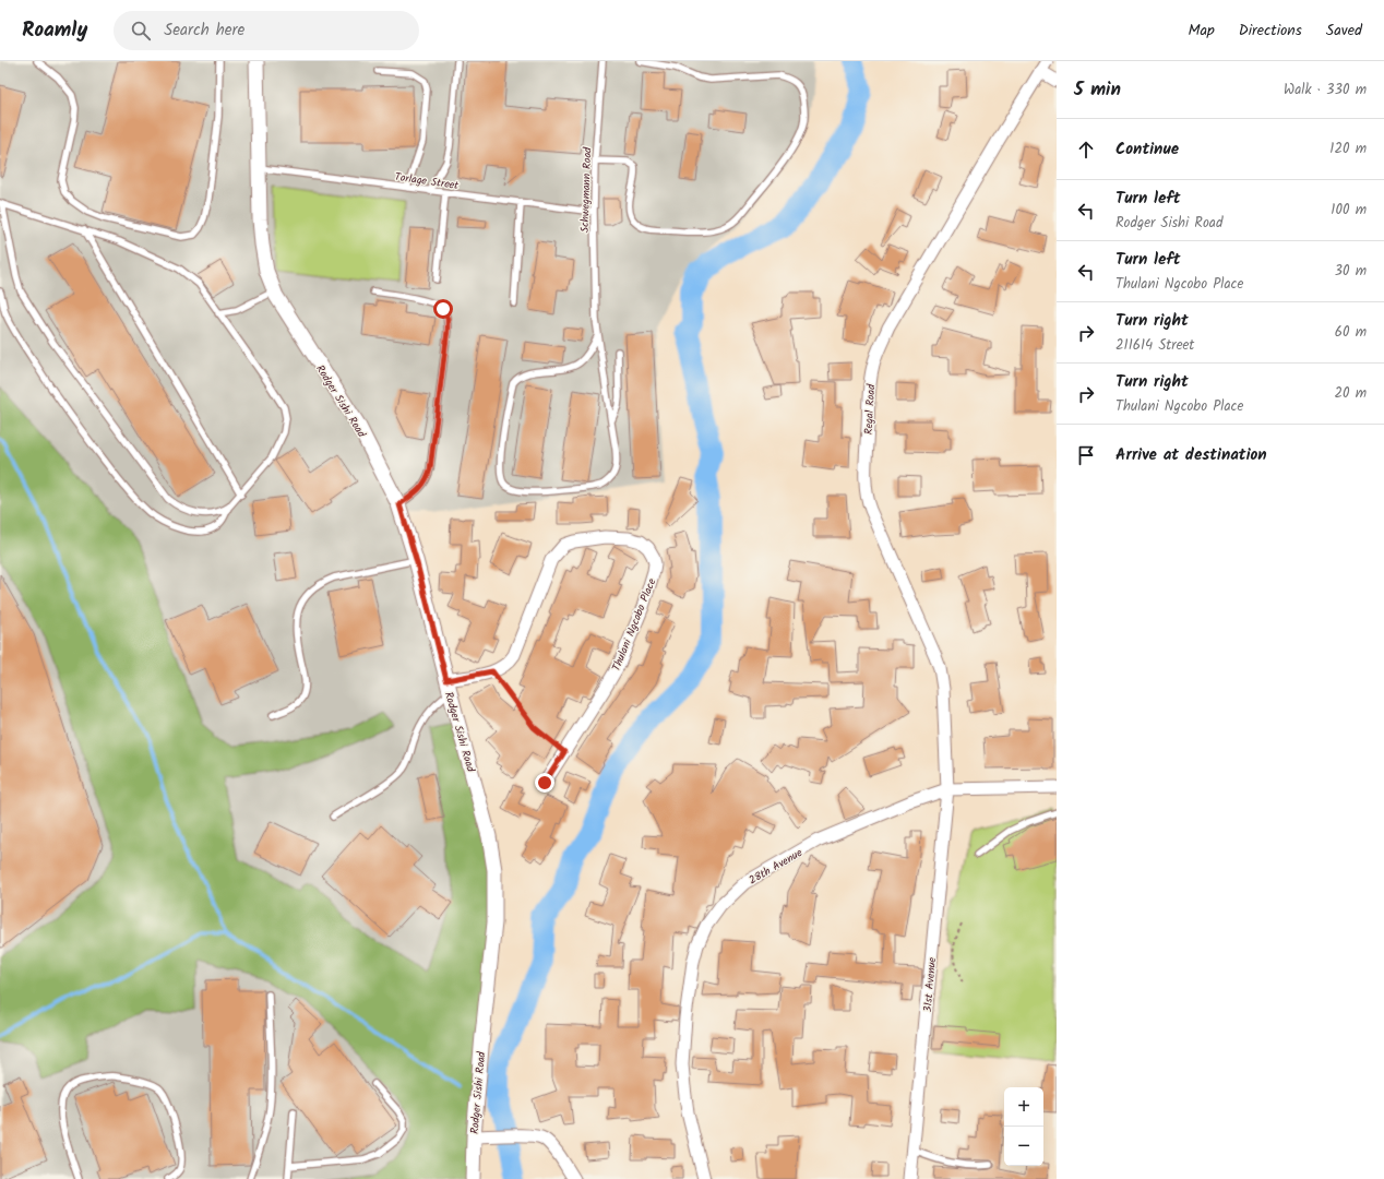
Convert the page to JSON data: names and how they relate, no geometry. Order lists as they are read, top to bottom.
{
  "streets": {
    "street": [
      "Rodger Sishi Road",
      "Regal Road",
      "Thulani Ngcobo Place",
      "28th Avenue",
      "31st Avenue"
    ],
    "lane": ["Torlage Street", "Schwegmann Road"]
  },
  "crossings": [
    ["Torlage Street", "Schwegmann Road"],
    ["Torlage Street", "Rodger Sishi Road"],
    ["Rodger Sishi Road", "Thulani Ngcobo Place"],
    ["Regal Road", "28th Avenue"],
    ["Regal Road", "31st Avenue"],
    ["28th Avenue", "31st Avenue"]
  ],
  "page": {
    "header": "Roamly",
    "search": "Search here",
    "nav": ["Map", "Directions", "Saved"],
    "heading": ["5 min", "Walk · 330 m"],
    "list": [
      ["Continue", "120 m"],
      ["Turn left", "Rodger Sishi Road", "100 m"],
      ["Turn left", "Thulani Ngcobo Place", "30 m"],
      ["Turn right", "211614 Street", "60 m"],
      ["Turn right", "Thulani Ngcobo Place", "20 m"],
      "Arrive at destination"
    ],
    "map_buttons": ["+", "−"]
  }
}
